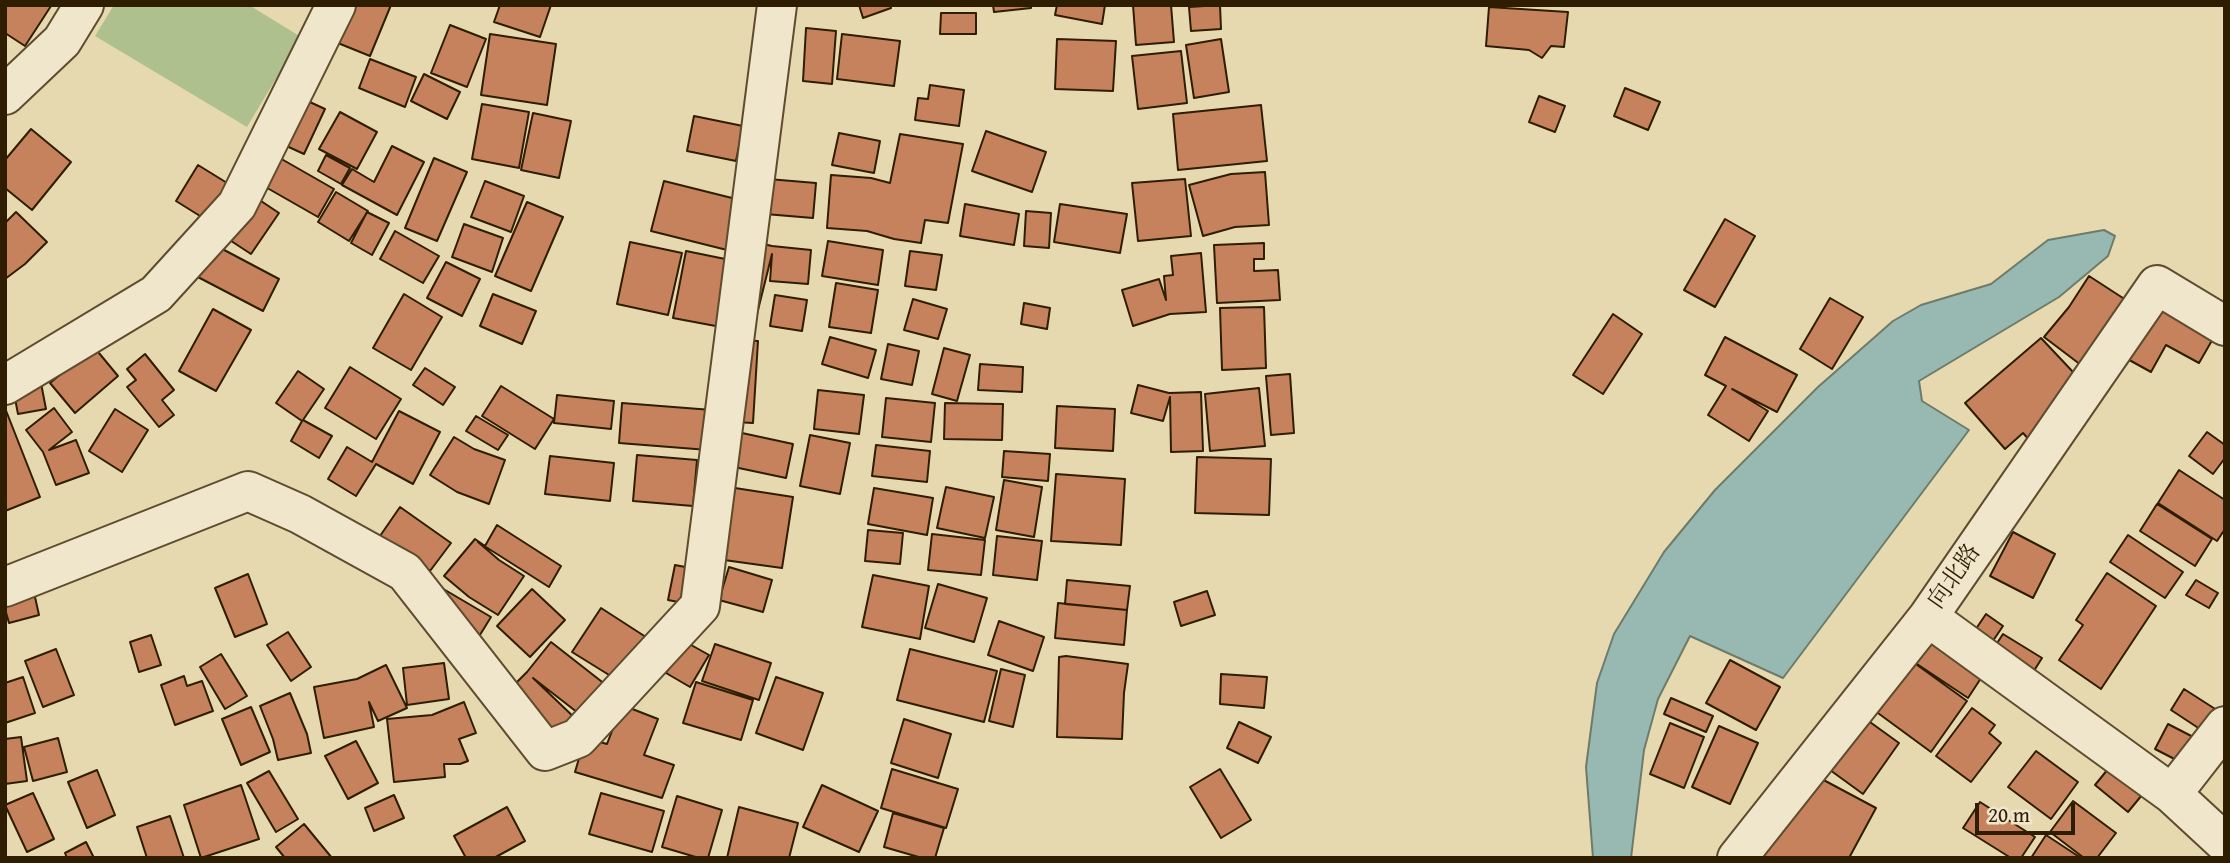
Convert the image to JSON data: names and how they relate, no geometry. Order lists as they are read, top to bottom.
{
  "streets": {
    "street": ["向北路"]
  },
  "scale_bar": "20 m"
}
